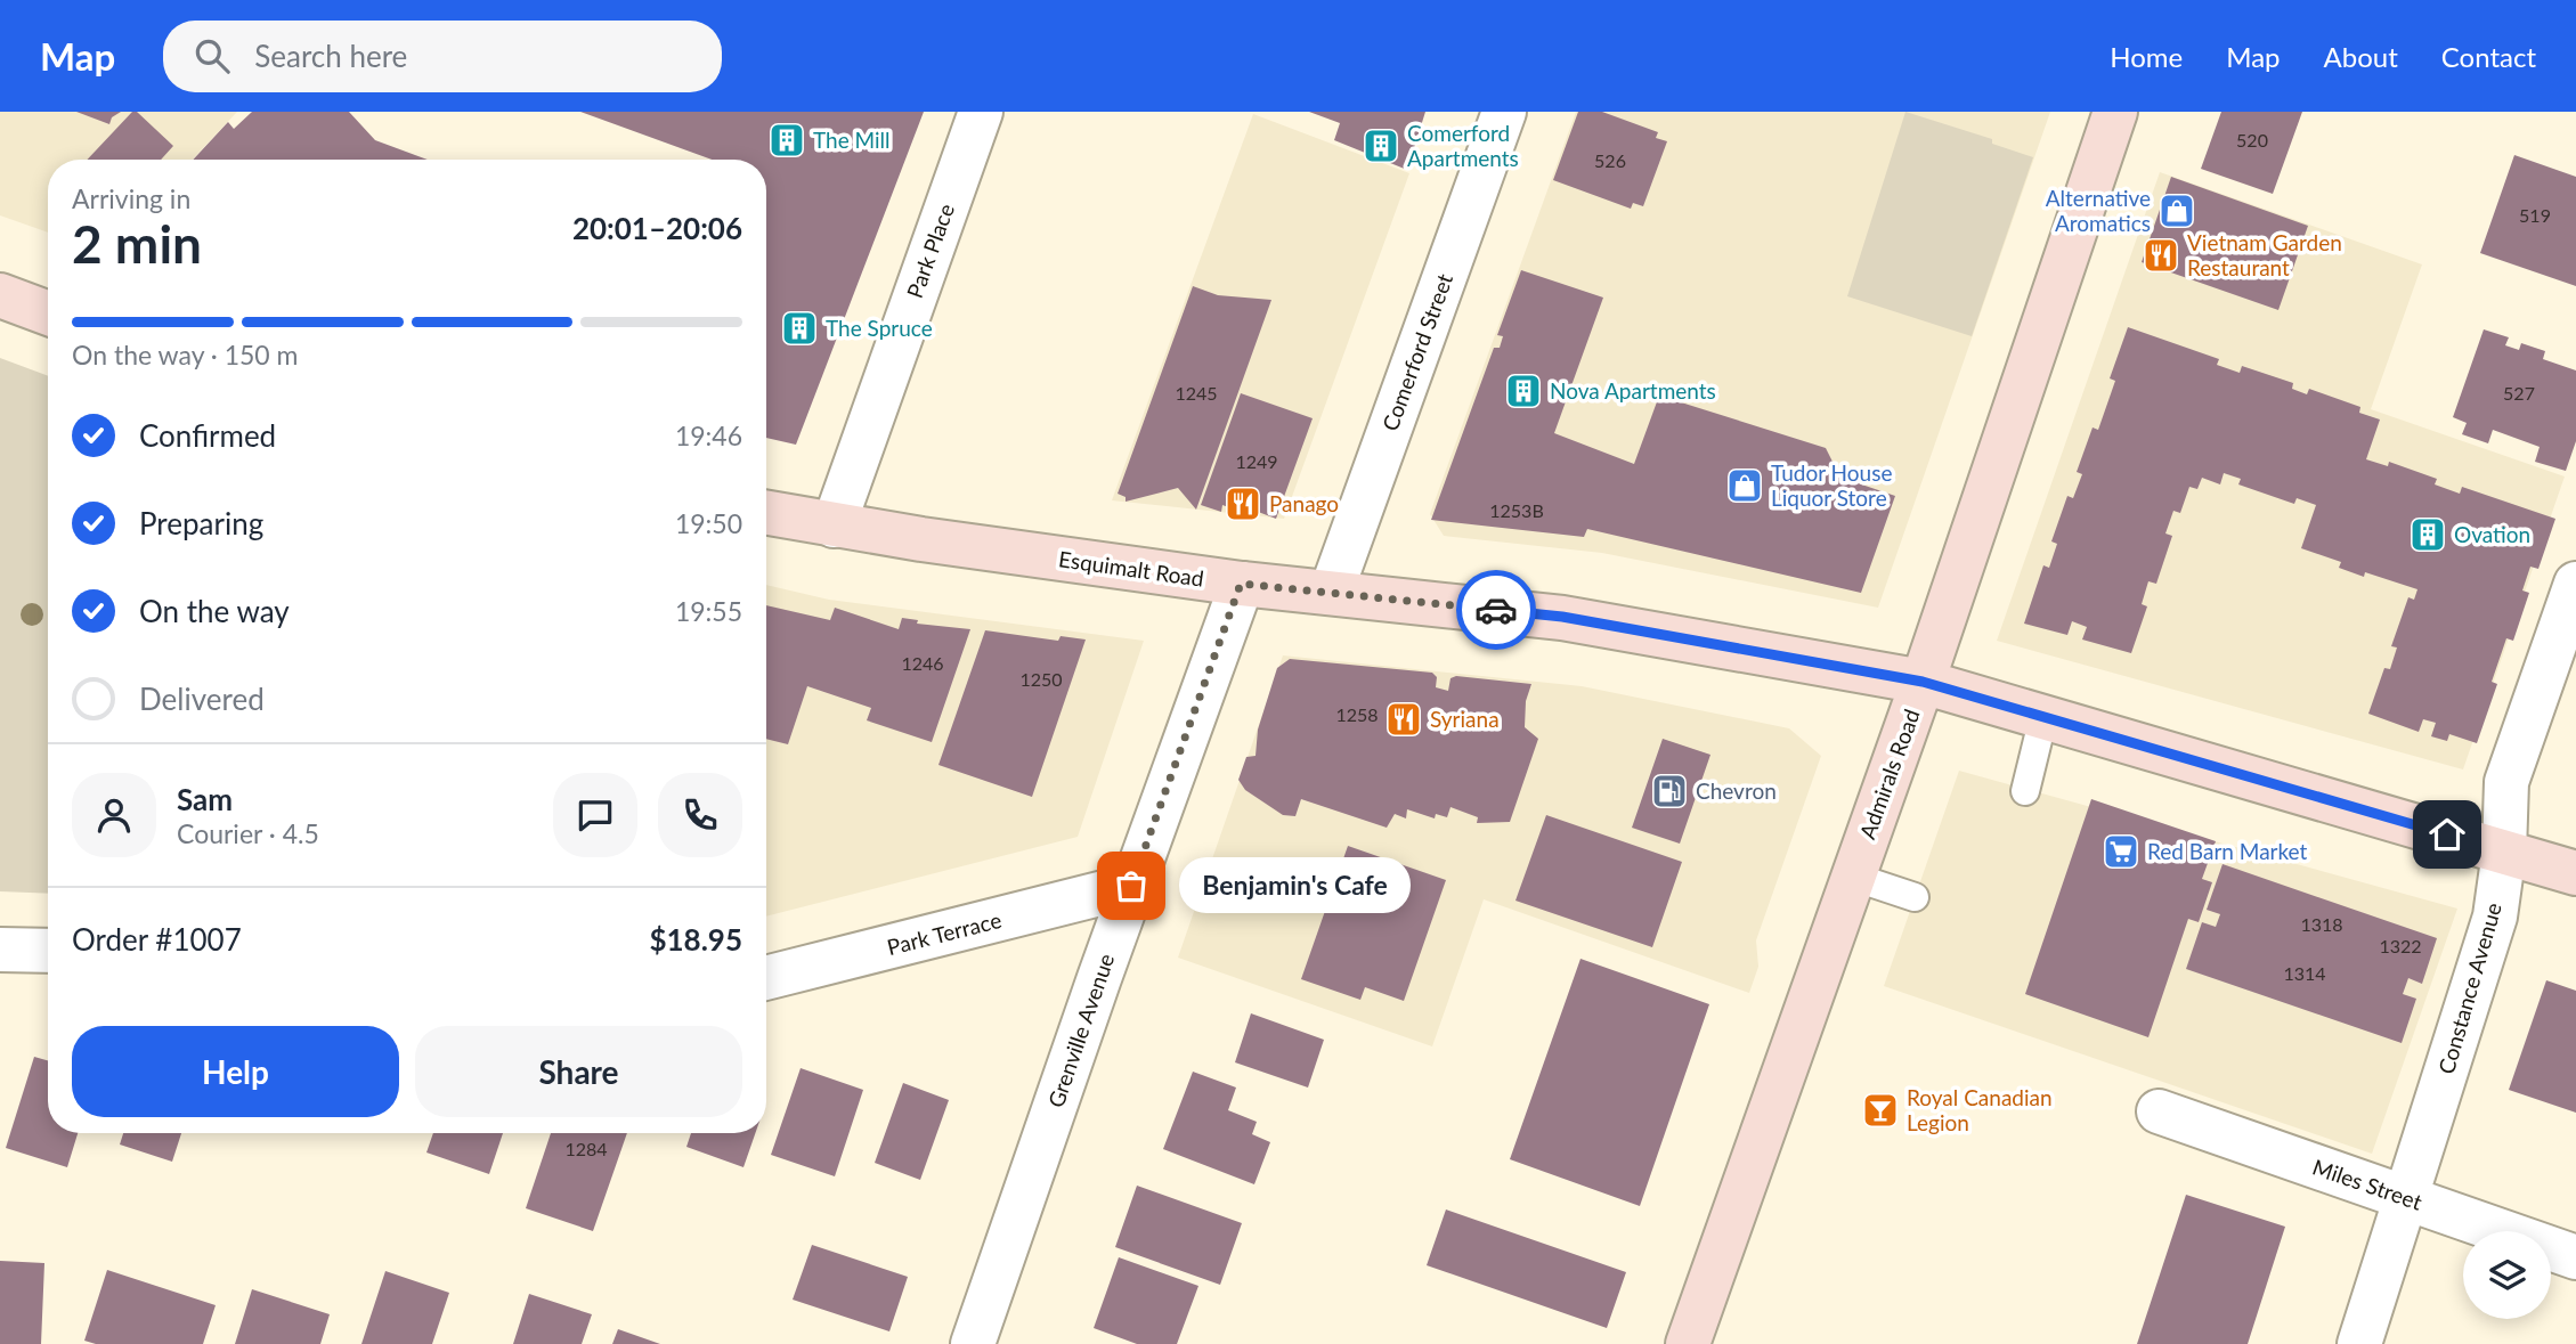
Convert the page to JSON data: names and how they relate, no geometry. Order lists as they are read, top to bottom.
{
  "streets": {
    "main road": ["Esquimalt Road", "Admirals Road"],
    "street": [
      "Park Place",
      "Comerford Street",
      "Park Terrace",
      "Constance Avenue",
      "Grenville Avenue",
      "Miles Street"
    ]
  },
  "crossings": [
    ["Park Place", "Esquimalt Road"],
    ["Comerford Street", "Esquimalt Road"],
    ["Esquimalt Road", "Admirals Road"],
    ["Esquimalt Road", "Constance Avenue"],
    ["Esquimalt Road", "Grenville Avenue"],
    ["Park Terrace", "Grenville Avenue"],
    ["Constance Avenue", "Miles Street"]
  ],
  "places": {
    "building": [
      "The Mill",
      "Comerford Apartments",
      "The Spruce",
      "Nova Apartments",
      "Ovation"
    ],
    "shop": ["Alternative Aromatics", "Tudor House Liquor Store"],
    "restaurant": ["Vietnam Garden Restaurant", "Panago", "Syriana"],
    "fuel station": ["Chevron"],
    "supermarket": ["Red Barn Market"],
    "other": ["Benjamin's Cafe"],
    "bar": ["Royal Canadian Legion"]
  },
  "house_numbers": [
    "520",
    "526",
    "519",
    "1245",
    "527",
    "1249",
    "1253B",
    "1246",
    "1250",
    "1258",
    "1318",
    "1322",
    "1314",
    "1284"
  ],
  "page": {
    "header": "Map",
    "search": "Search here",
    "nav": [
      "Home",
      "Map",
      "About",
      "Contact"
    ],
    "heading": ["2 min", "Arriving in", "20:01–20:06"],
    "panel": [
      "Sam",
      "Courier · 4.5",
      "Order #1007",
      "$18.95"
    ],
    "bar": "On the way · 150 m",
    "list": [
      ["Confirmed", "19:46"],
      ["Preparing", "19:50"],
      ["On the way", "19:55"],
      "Delivered"
    ],
    "bubble": "Benjamin's Cafe",
    "buttons": ["Help", "Share"]
  }
}
